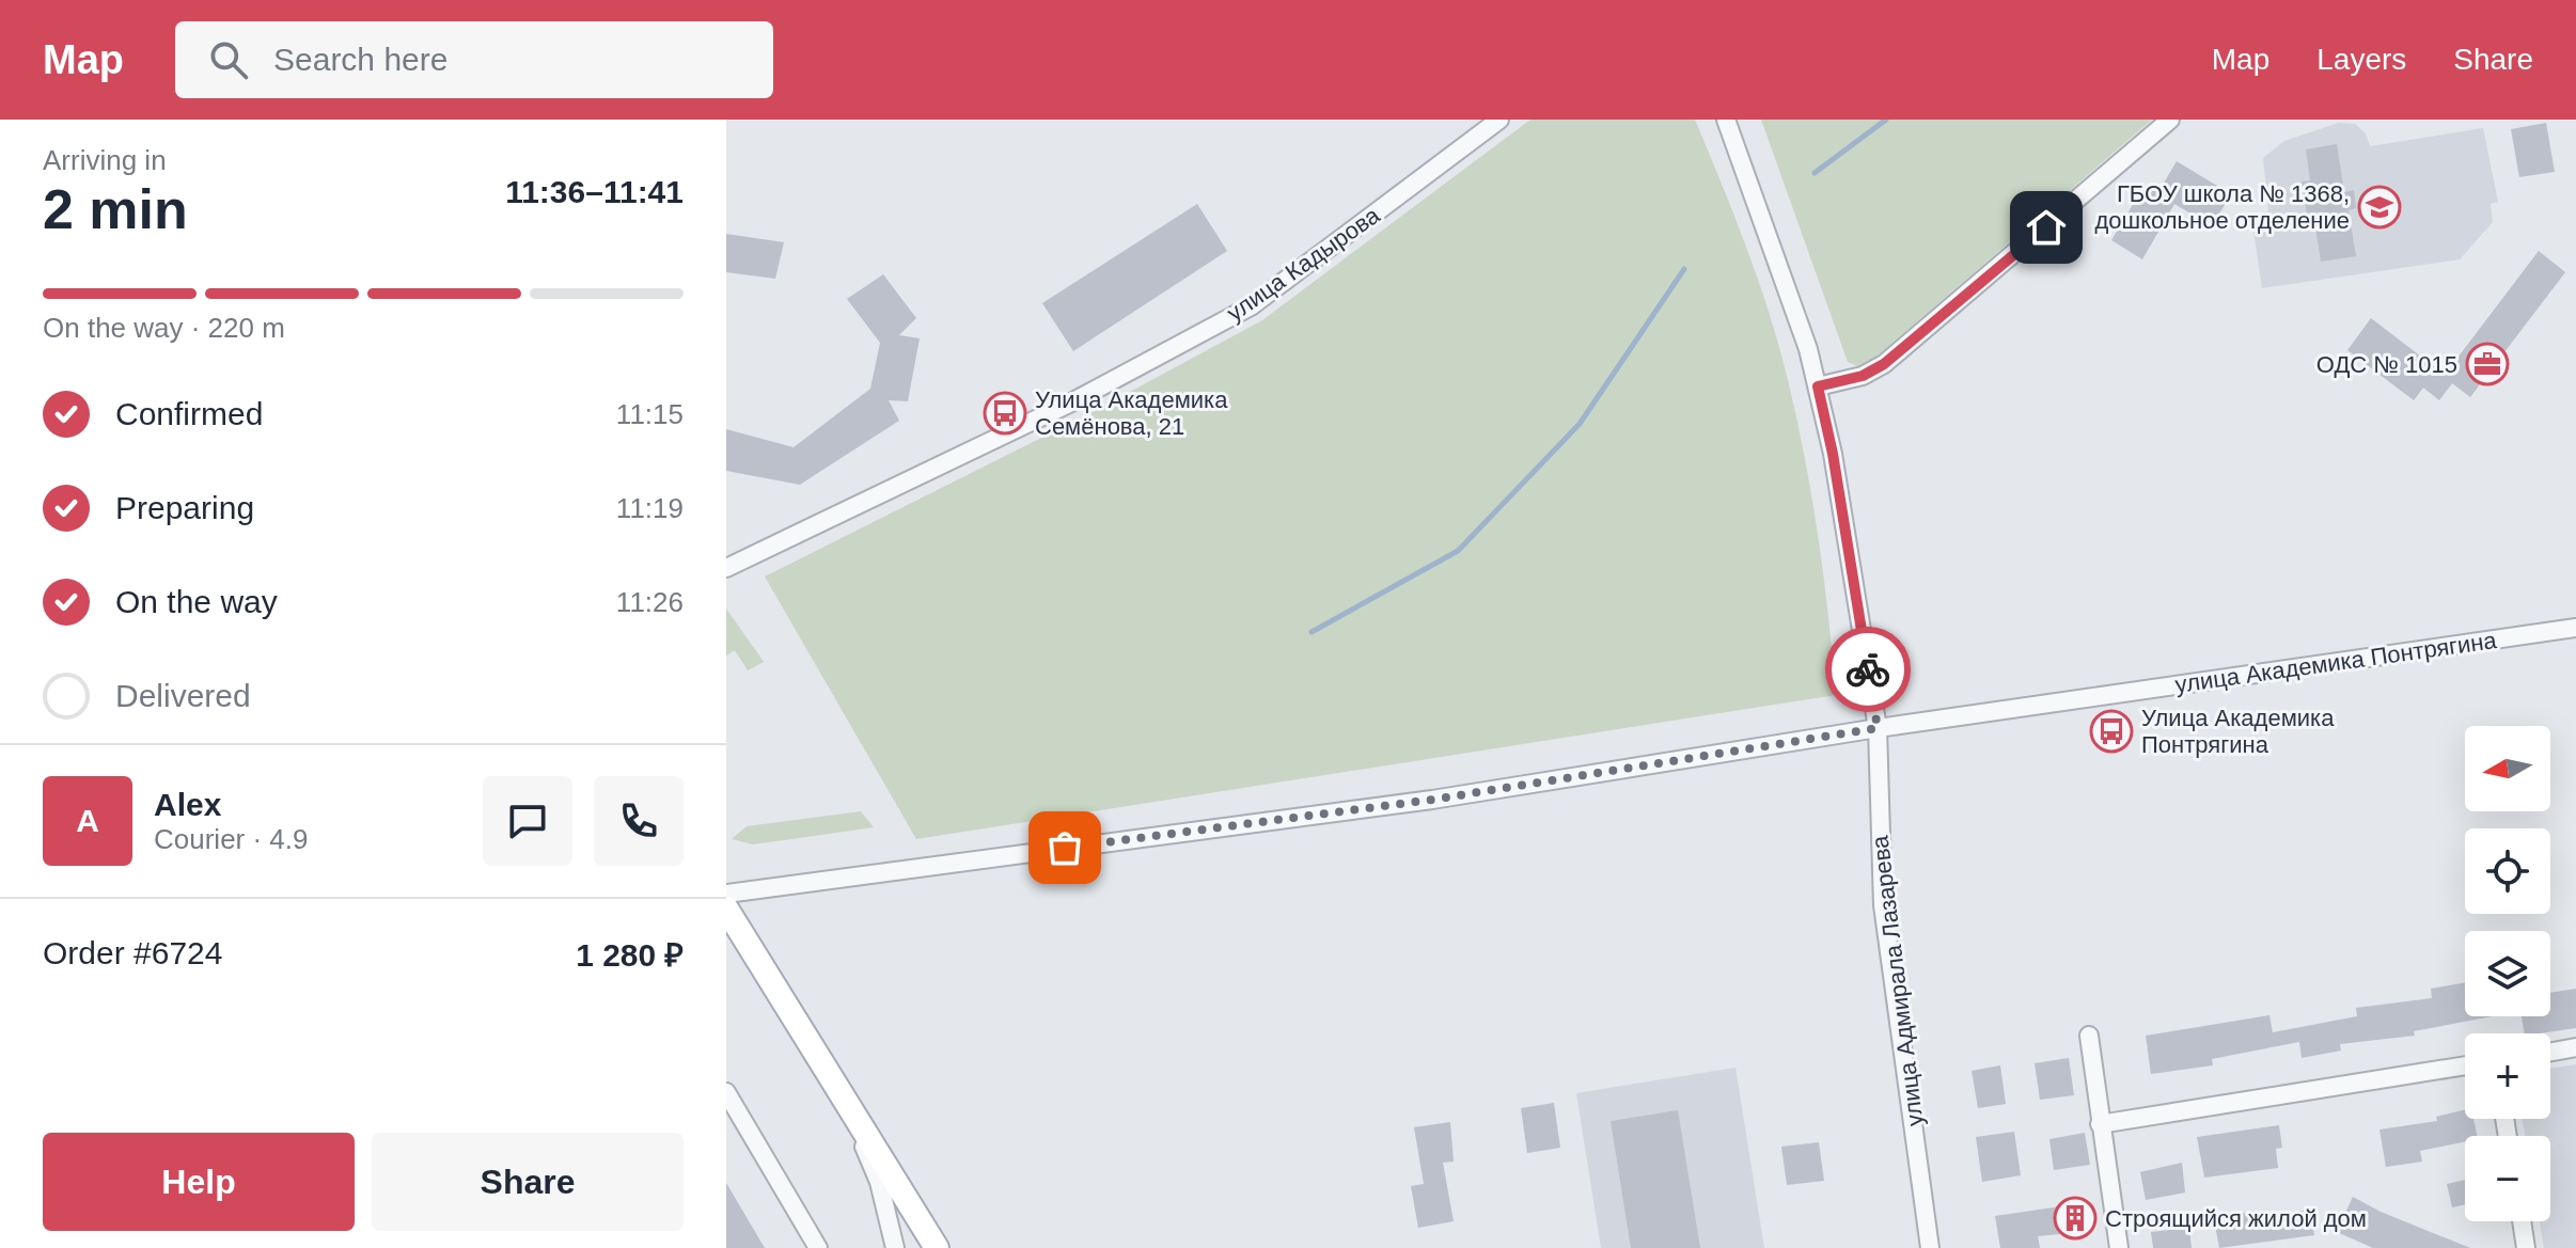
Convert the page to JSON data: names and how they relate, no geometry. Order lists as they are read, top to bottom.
{
  "streets": {
    "street": ["улица Кадырова", "улица Академика Понтрягина", "улица Адмирала Лазарева"]
  },
  "crossings": [
    ["улица Академика Понтрягина", "улица Адмирала Лазарева"]
  ],
  "places": {
    "school or university": ["ГБОУ школа № 1368, дошкольное отделение"],
    "office": ["ОДС № 1015"],
    "bus stop": ["Улица Академика Семёнова, 21", "Улица Академика Понтрягина"],
    "building": ["Строящийся жилой дом"]
  },
  "north": "left",
  "page": {
    "header": "Map",
    "search": "Search here",
    "nav": ["Map", "Layers", "Share"],
    "heading": ["2 min", "Arriving in", "11:36–11:41"],
    "panel": [
      "Alex",
      "Courier · 4.9",
      "Order #6724",
      "1 280 ₽"
    ],
    "bar": "On the way · 220 m",
    "list": [
      ["Confirmed", "11:15"],
      ["Preparing", "11:19"],
      ["On the way", "11:26"],
      "Delivered"
    ],
    "map_buttons": ["+", "−"],
    "round": "A",
    "buttons": ["Help", "Share"]
  }
}
